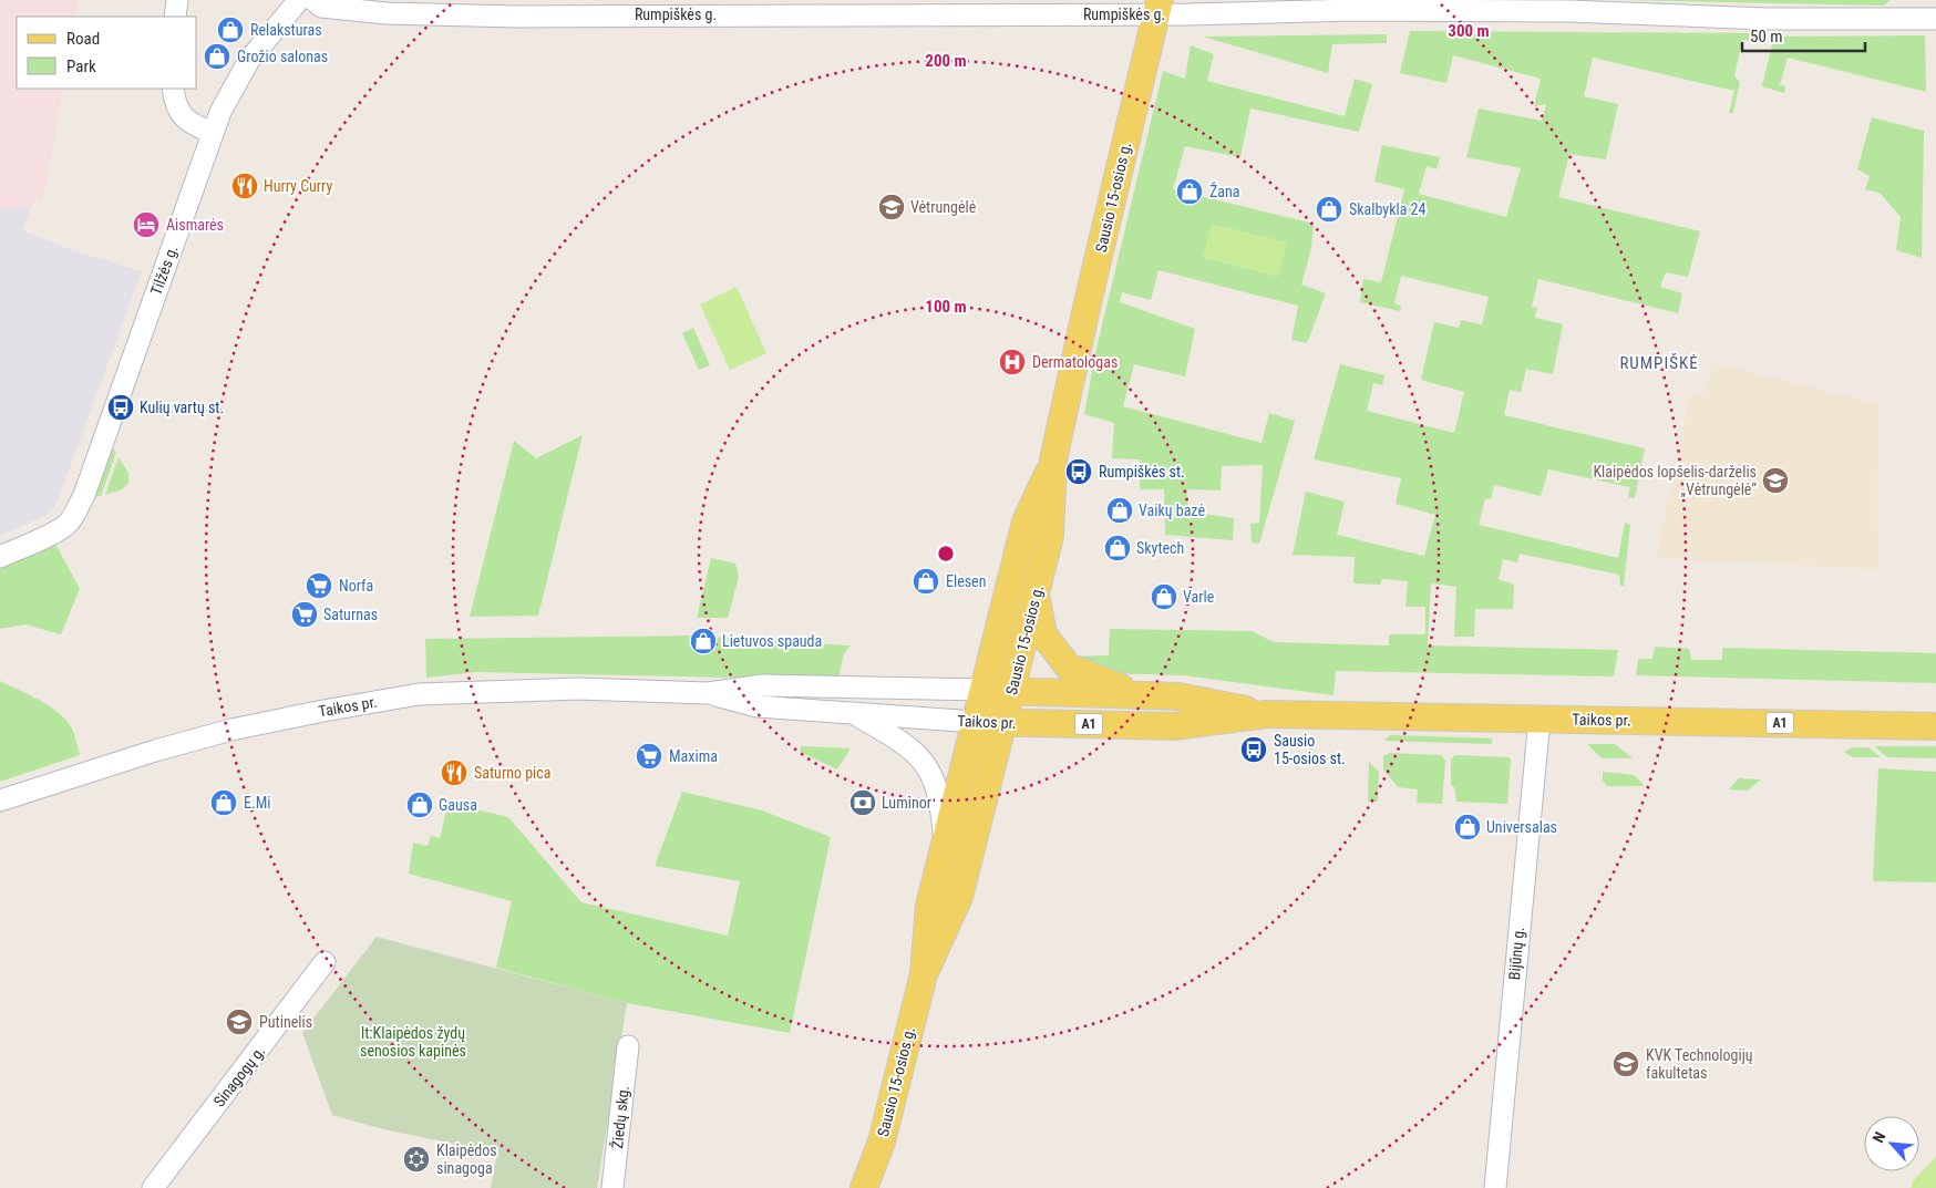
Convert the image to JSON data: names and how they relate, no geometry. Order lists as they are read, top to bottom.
{
  "streets": {
    "main road": ["Sausio 15-osios g.", "Taikos pr.", "A1"],
    "street": [
      "Rumpiškės g.",
      "Tilžės g.",
      "Bijūnų g.",
      "Sinagogų g.",
      "Žiedų skg."
    ]
  },
  "crossings": [
    ["Rumpiškės g.", "Sausio 15-osios g."],
    ["Sausio 15-osios g.", "Taikos pr."],
    ["Taikos pr.", "Bijūnų g."]
  ],
  "districts": ["RUMPIŠKĖ"],
  "parks": ["lt:Klaipėdos žydų senosios kapinės"],
  "places": {
    "shop": [
      "Relaksturas",
      "Grožio salonas",
      "Žana",
      "Skalbykla 24",
      "Vaikų bazė",
      "Skytech",
      "Elesen",
      "Varle",
      "Lietuvos spauda",
      "E.Mi",
      "Gausa",
      "Universalas"
    ],
    "restaurant": ["Hurry Curry", "Saturno pica"],
    "school or university": [
      "Vėtrungėlė",
      "Klaipėdos lopšelis-darželis „Vėtrungėlė“",
      "Putinelis",
      "KVK Technologijų fakultetas"
    ],
    "hotel": ["Aismarės"],
    "hospital": ["Dermatologas"],
    "bus stop": ["Kulių vartų st.", "Rumpiškės st.", "Sausio 15-osios st."],
    "supermarket": ["Norfa", "Saturnas", "Maxima"],
    "bank": ["Luminor"],
    "synagogue": ["Klaipėdos sinagoga"]
  },
  "legend": ["Road", "Park"],
  "scale_bar": "50 m",
  "north": "top left",
  "rings": ["300 m", "200 m", "100 m"]
}
